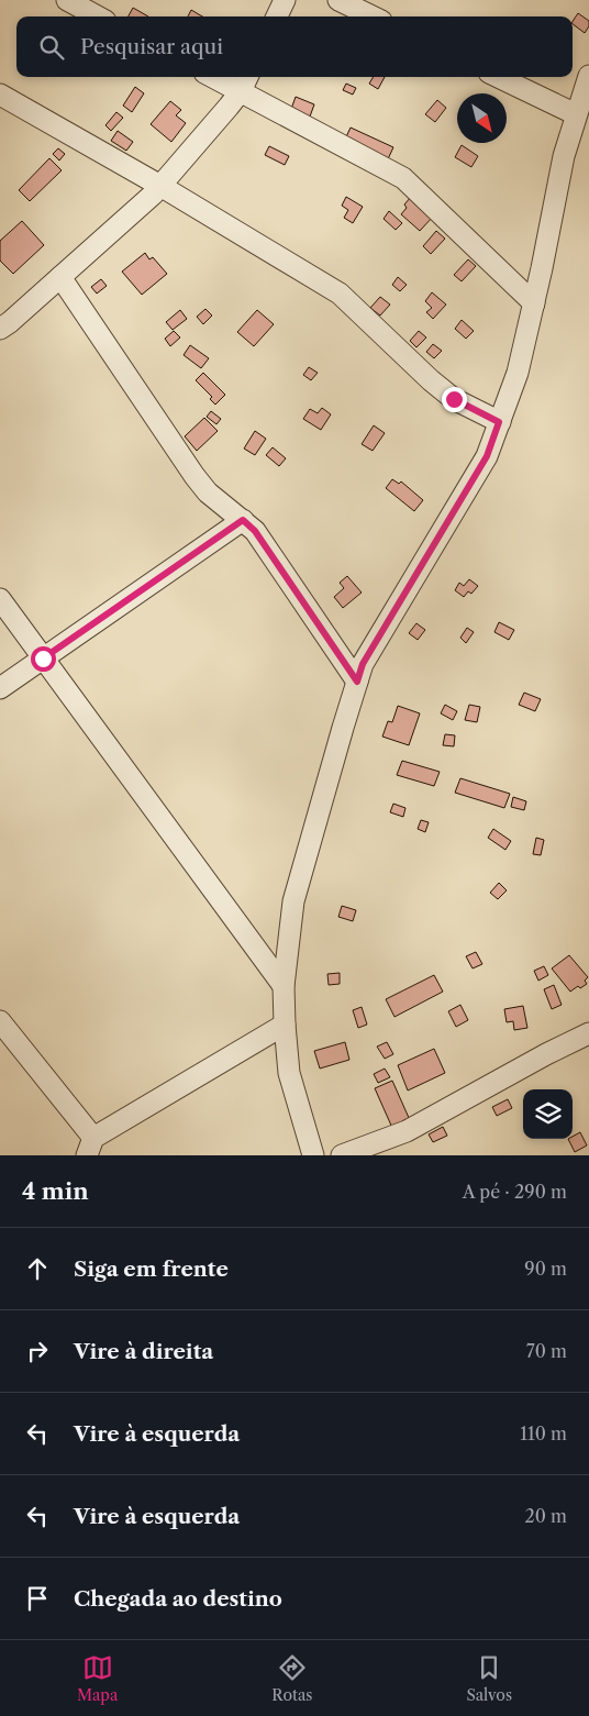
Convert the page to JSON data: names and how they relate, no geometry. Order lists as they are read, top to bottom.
{
  "north": "bottom right",
  "page": {
    "search": "Pesquisar aqui",
    "heading": ["4 min", "A pé · 290 m"],
    "list": [
      ["Siga em frente", "90 m"],
      ["Vire à direita", "70 m"],
      ["Vire à esquerda", "110 m"],
      ["Vire à esquerda", "20 m"],
      "Chegada ao destino"
    ],
    "nav": ["Mapa", "Rotas", "Salvos"]
  }
}
